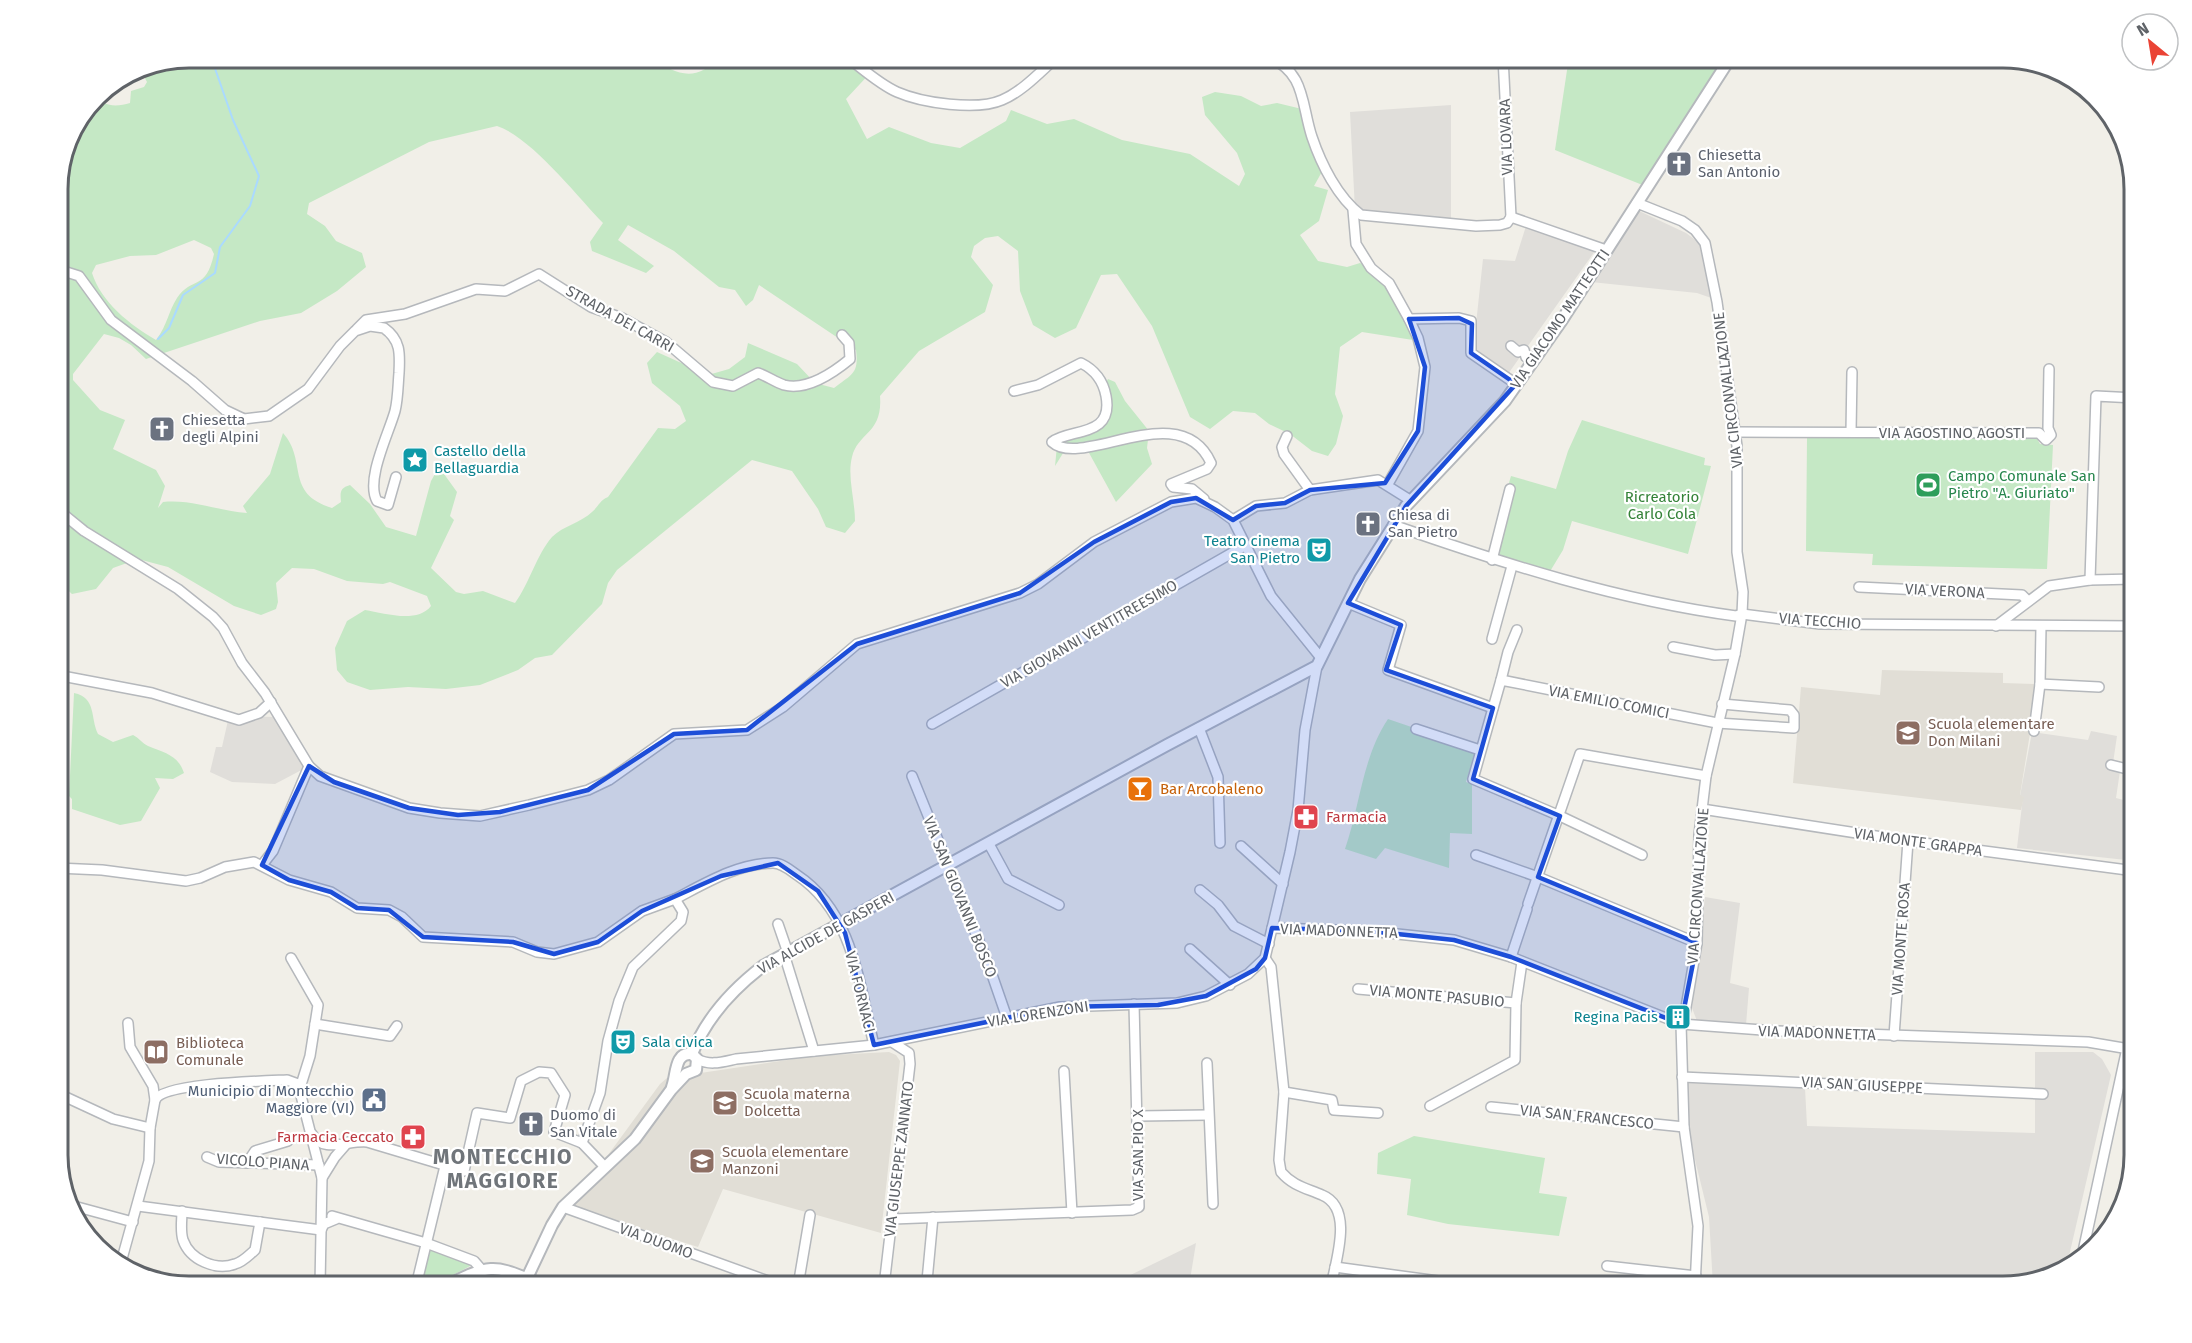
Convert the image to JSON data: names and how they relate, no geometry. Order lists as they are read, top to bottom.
{
  "streets": {
    "street": [
      "VIA LOVARA",
      "STRADA DEI CARRI",
      "VIA GIACOMO MATTEOTTI",
      "VIA CIRCONVALLAZIONE",
      "VIA AGOSTINO AGOSTI",
      "VIA VERONA",
      "VIA TECCHIO",
      "VIA GIOVANNI VENTITREESIMO",
      "VIA EMILIO COMICI",
      "VIA MONTE GRAPPA",
      "VIA SAN GIOVANNI BOSCO",
      "VIA MADONNETTA",
      "VIA ALCIDE DE GASPERI",
      "VIA MONTE ROSA",
      "VIA FORNACI",
      "VIA MONTE PASUBIO",
      "VIA LORENZONI",
      "VIA SAN GIUSEPPE",
      "VIA SAN FRANCESCO",
      "VIA SAN PIO X",
      "VIA GIUSEPPE ZANNATO",
      "VICOLO PIANA",
      "VIA DUOMO"
    ]
  },
  "crossings": [
    ["VIA GIACOMO MATTEOTTI", "VIA CIRCONVALLAZIONE"],
    ["VIA GIACOMO MATTEOTTI", "VIA TECCHIO"],
    ["VIA GIACOMO MATTEOTTI", "VIA ALCIDE DE GASPERI"],
    ["VIA CIRCONVALLAZIONE", "VIA AGOSTINO AGOSTI"],
    ["VIA CIRCONVALLAZIONE", "VIA TECCHIO"],
    ["VIA CIRCONVALLAZIONE", "VIA EMILIO COMICI"],
    ["VIA CIRCONVALLAZIONE", "VIA MONTE GRAPPA"],
    ["VIA CIRCONVALLAZIONE", "VIA MADONNETTA"],
    ["VIA MONTE GRAPPA", "VIA MONTE ROSA"],
    ["VIA SAN GIOVANNI BOSCO", "VIA ALCIDE DE GASPERI"],
    ["VIA SAN GIOVANNI BOSCO", "VIA LORENZONI"],
    ["VIA MADONNETTA", "VIA MONTE ROSA"],
    ["VIA MADONNETTA", "VIA MONTE PASUBIO"],
    ["VIA ALCIDE DE GASPERI", "VIA FORNACI"],
    ["VIA ALCIDE DE GASPERI", "VIA LORENZONI"],
    ["VIA FORNACI", "VIA LORENZONI"],
    ["VIA LORENZONI", "VIA SAN PIO X"],
    ["VIA SAN PIO X", "VIA GIUSEPPE ZANNATO"]
  ],
  "districts": ["MONTECCHIO MAGGIORE"],
  "parks": ["Ricreatorio Carlo Cola"],
  "places": {
    "church": [
      "Chiesetta San Antonio",
      "Chiesetta degli Alpini",
      "Chiesa di San Pietro",
      "Duomo di San Vitale"
    ],
    "place": ["Castello della Bellaguardia"],
    "sports": ["Campo Comunale San Pietro \"A. Giuriato\""],
    "theatre": ["Teatro cinema San Pietro", "Sala civica"],
    "school or university": ["Scuola elementare Don Milani", "Scuola materna Dolcetta", "Scuola elementare Manzoni"],
    "bar": ["Bar Arcobaleno"],
    "pharmacy": ["Farmacia", "Farmacia Ceccato"],
    "building": ["Regina Pacis"],
    "library": ["Biblioteca Comunale"],
    "public building": ["Municipio di Montecchio Maggiore (VI)"]
  },
  "north": "top left"
}
